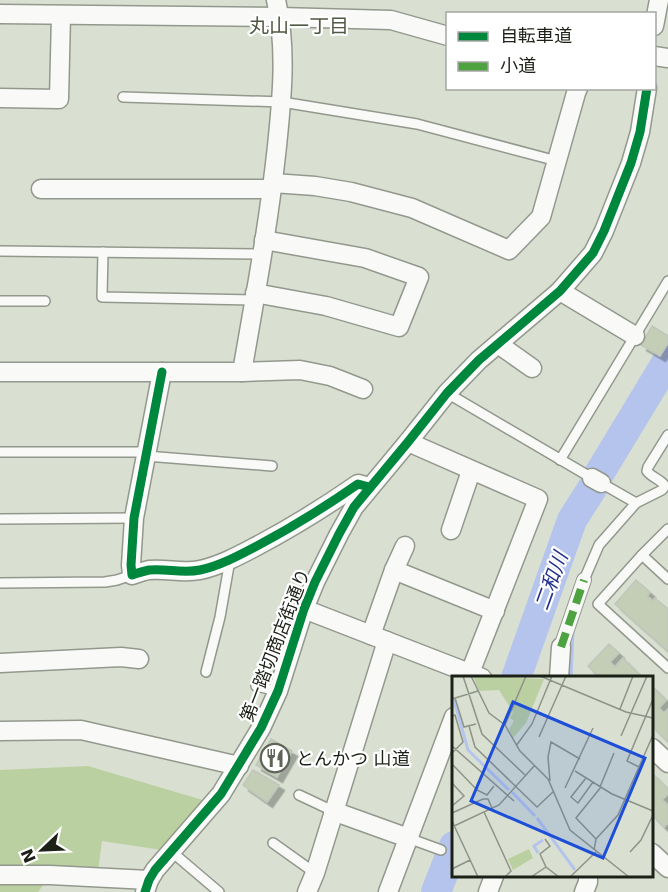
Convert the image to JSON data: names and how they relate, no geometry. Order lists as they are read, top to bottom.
{
  "streets": {
    "street": ["第一踏切商店街通り"]
  },
  "districts": ["丸山一丁目"],
  "water": ["二和川"],
  "places": {
    "restaurant": ["とんかつ 山道"]
  },
  "legend": ["自転車道", "小道"],
  "north": "bottom left"
}
